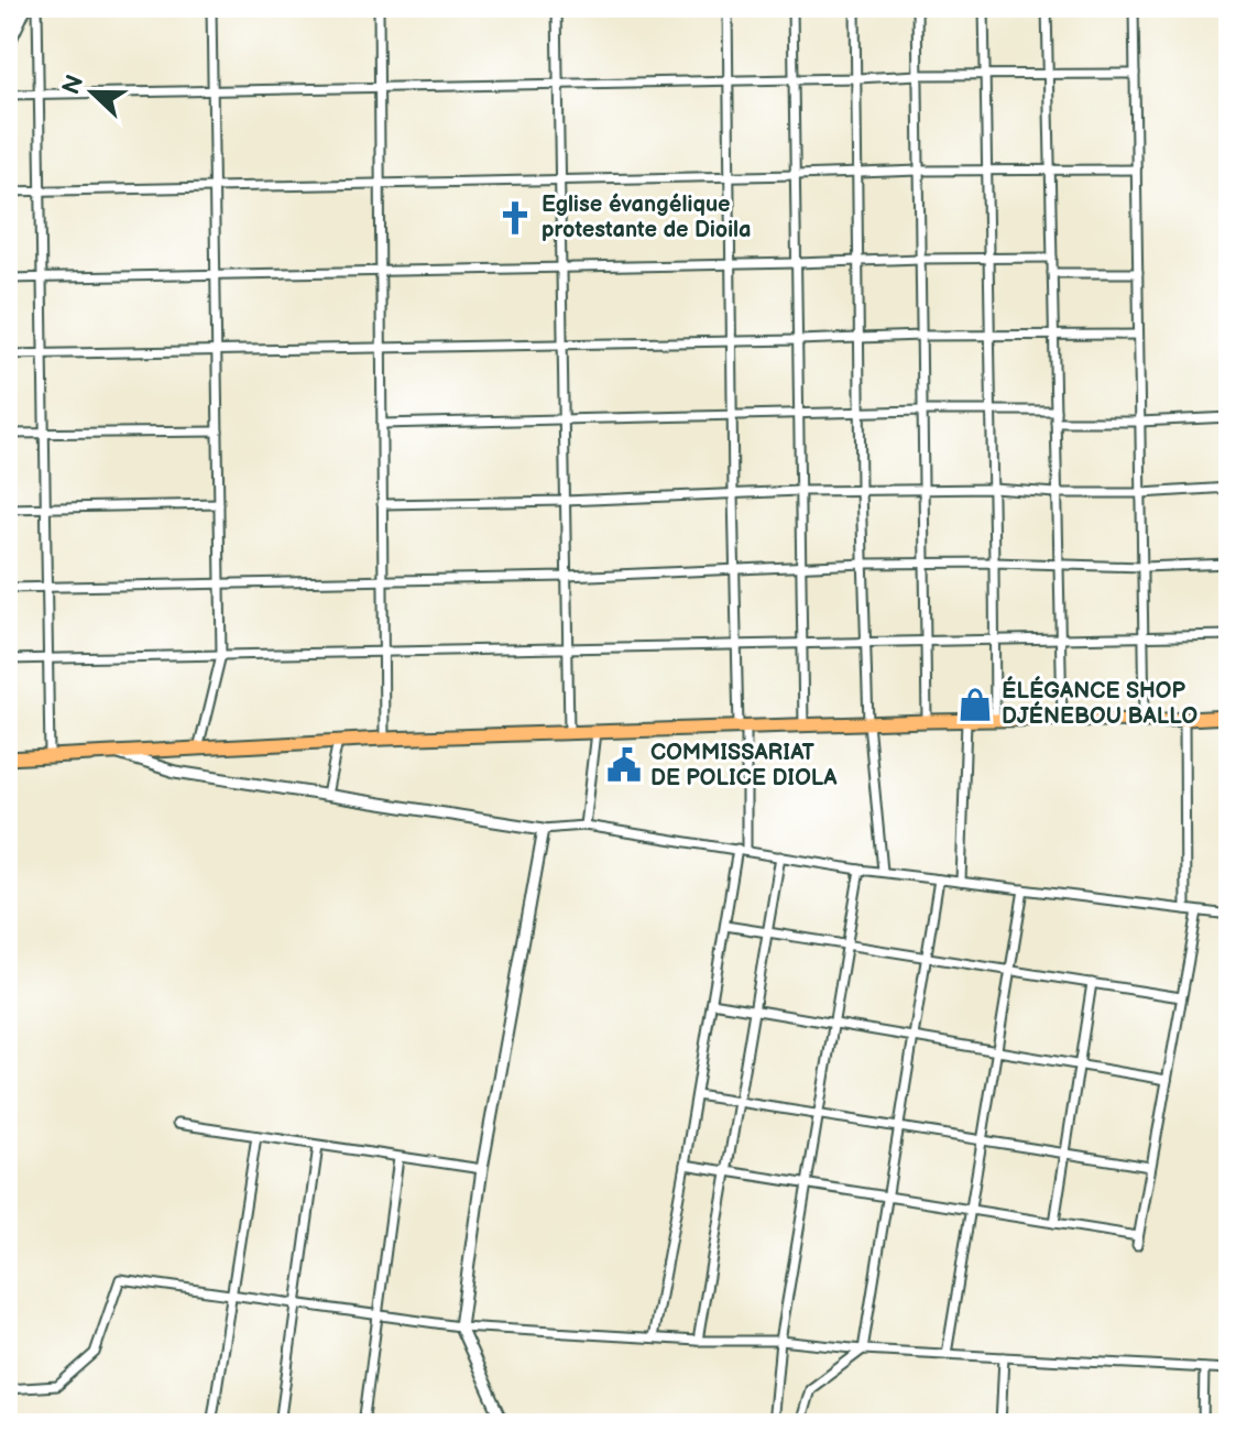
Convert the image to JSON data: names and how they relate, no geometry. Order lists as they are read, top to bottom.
{
  "places": {
    "church": ["Eglise évangélique protestante de Dioila"],
    "shop": ["ÉLÉGANCE SHOP DJÉNEBOU BALLO"],
    "public building": ["COMMISSARIAT DE POLICE DIOLA"]
  },
  "north": "left"
}
